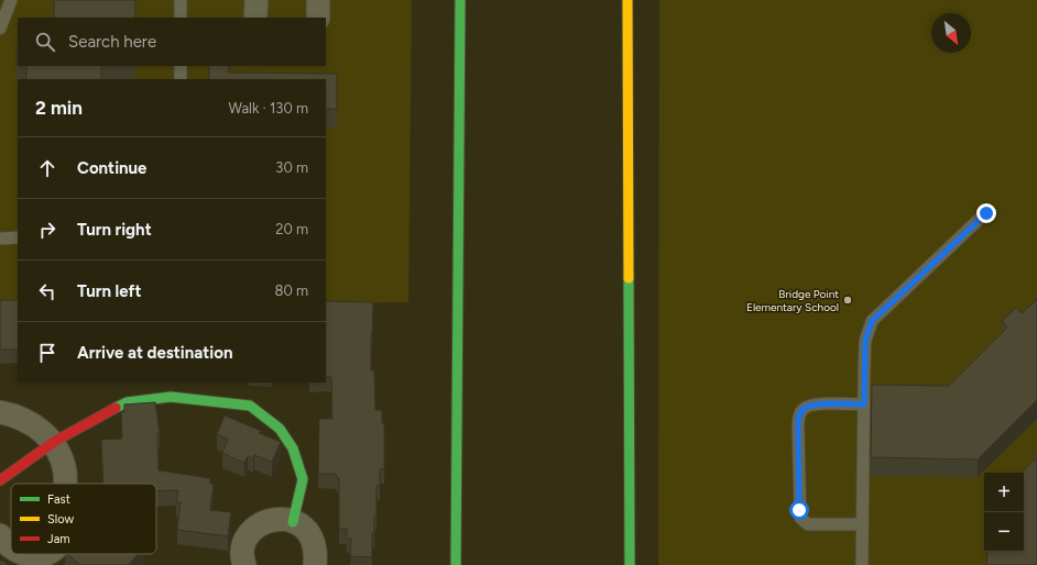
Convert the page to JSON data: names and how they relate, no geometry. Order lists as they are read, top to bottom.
{
  "places": ["Bridge Point Elementary School"],
  "legend": ["Fast", "Slow", "Jam"],
  "north": "bottom right",
  "page": {
    "search": "Search here",
    "heading": ["2 min", "Walk · 130 m"],
    "list": [
      ["Continue", "30 m"],
      ["Turn right", "20 m"],
      ["Turn left", "80 m"],
      "Arrive at destination"
    ],
    "map_buttons": ["+", "−"]
  }
}
